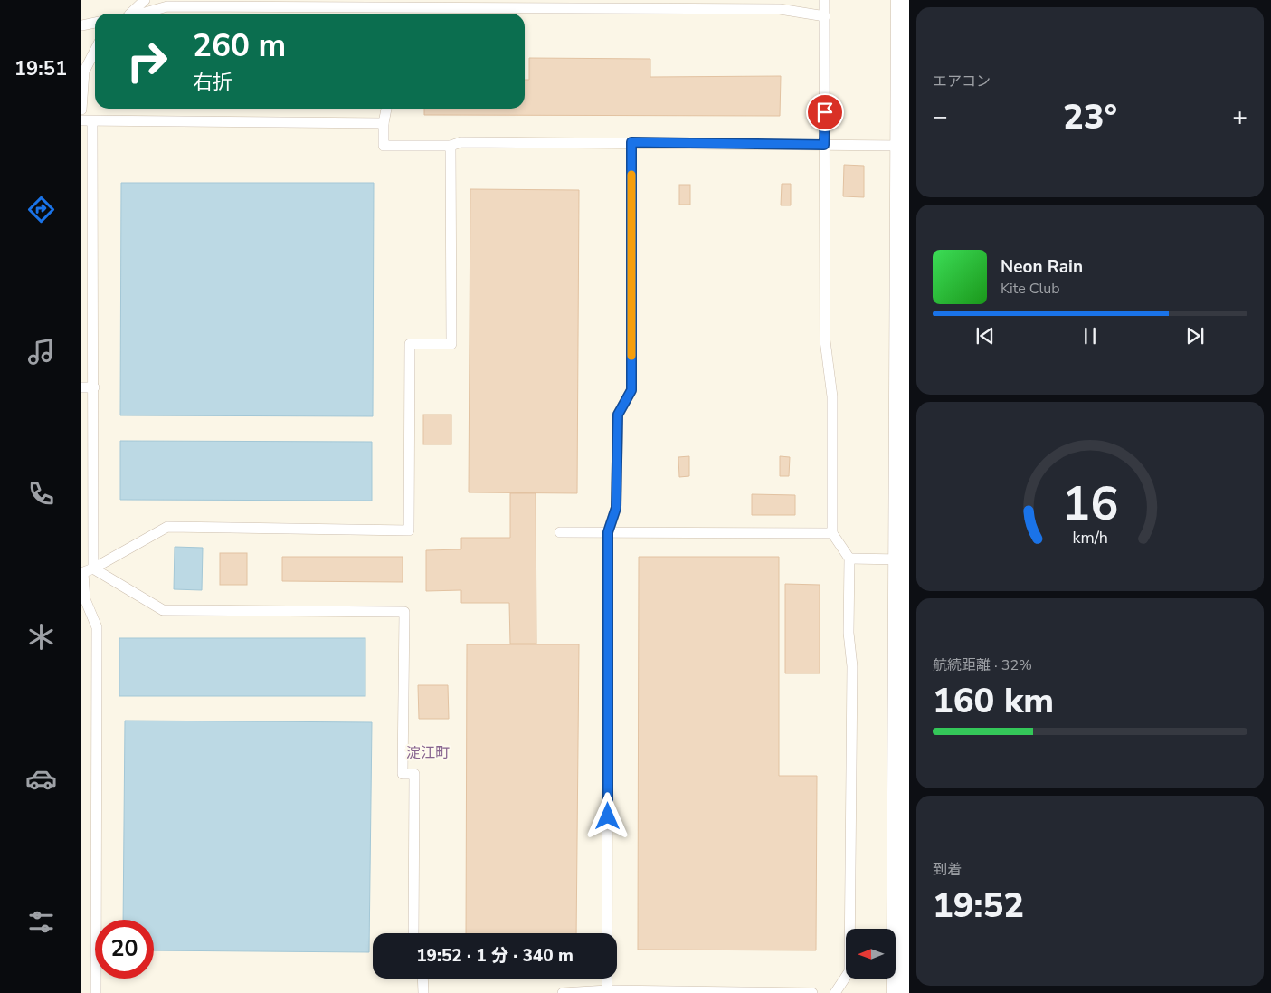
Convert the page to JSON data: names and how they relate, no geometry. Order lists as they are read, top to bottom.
{
  "districts": ["淀江町"],
  "north": "left",
  "page": {
    "tabs": "19:51",
    "tile": [
      "エアコン",
      ["航続距離 · 32%", "160 km"],
      ["到着", "19:52"]
    ],
    "turn": ["260 m", "右折"],
    "heat": ["−", "23°", "+"],
    "song": ["Neon Rain", "Kite Club"],
    "limit": "20",
    "trip": "19:52 · 1 分 · 340 m",
    "gauge": ["16", "km/h"]
  }
}
